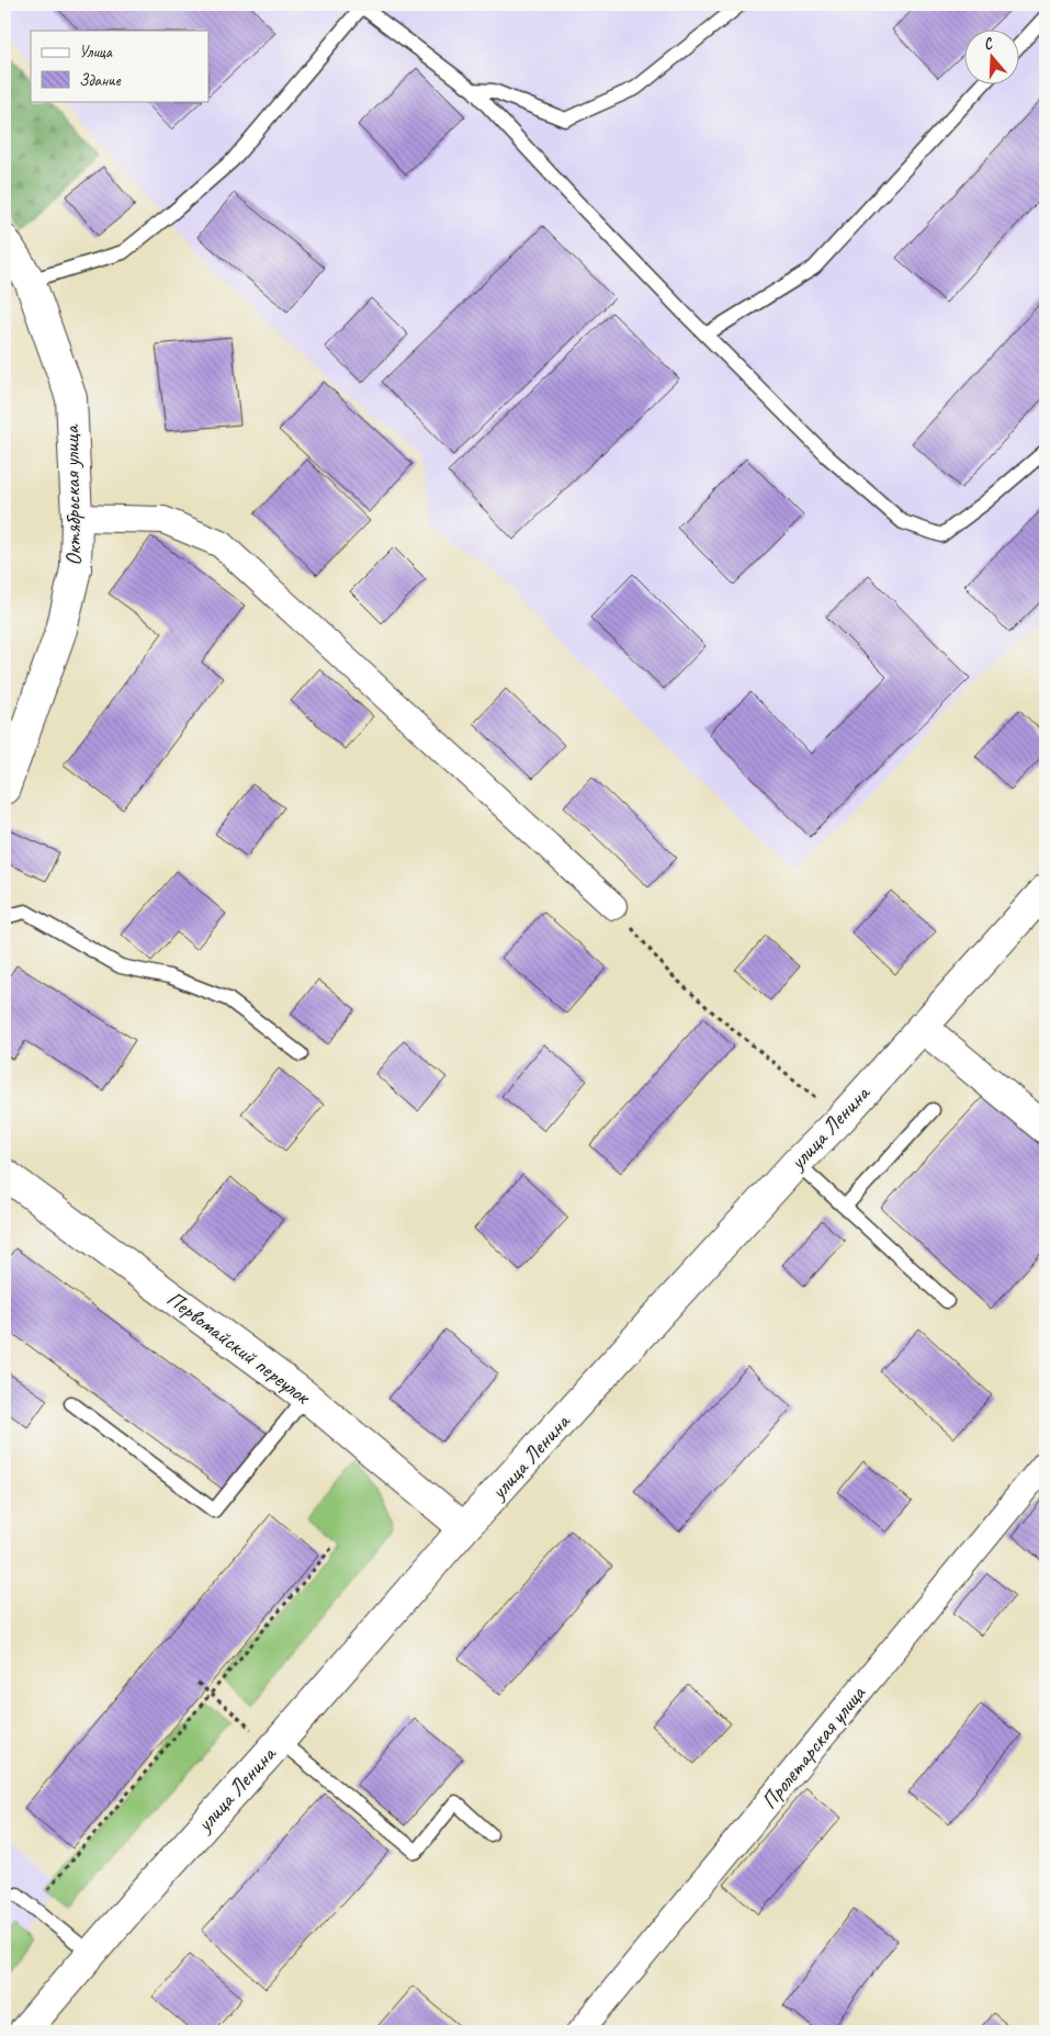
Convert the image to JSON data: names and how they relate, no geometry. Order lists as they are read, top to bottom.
{
  "streets": {
    "main road": ["Октябрьская улица", "улица Ленина", "Первомайский переулок"],
    "street": ["Пролетарская улица"]
  },
  "crossings": [
    ["улица Ленина", "Первомайский переулок"]
  ],
  "legend": ["Улица", "Здание"],
  "north": "top"
}
